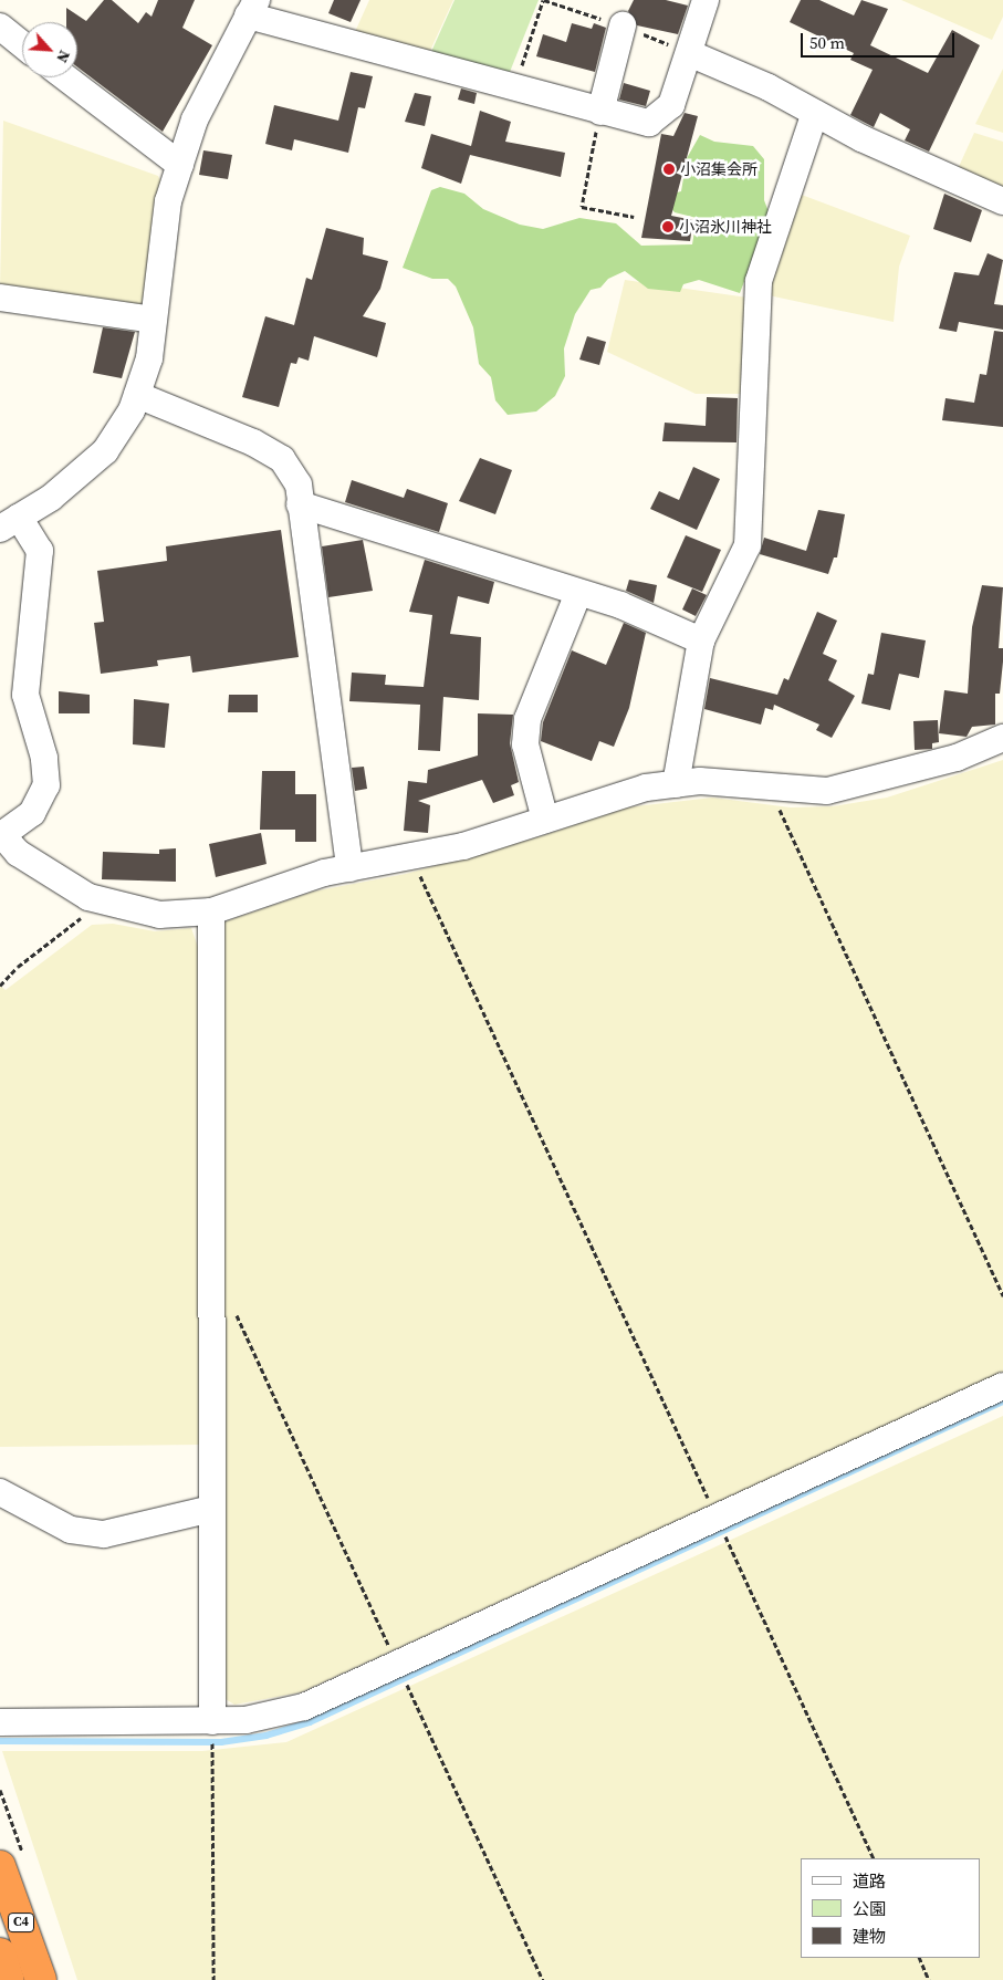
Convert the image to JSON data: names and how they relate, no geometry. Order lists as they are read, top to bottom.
{
  "streets": {
    "highway": ["C4"]
  },
  "places": ["小沼集会所", "小沼氷川神社"],
  "legend": ["道路", "公園", "建物"],
  "scale_bar": "50 m",
  "north": "bottom right"
}
